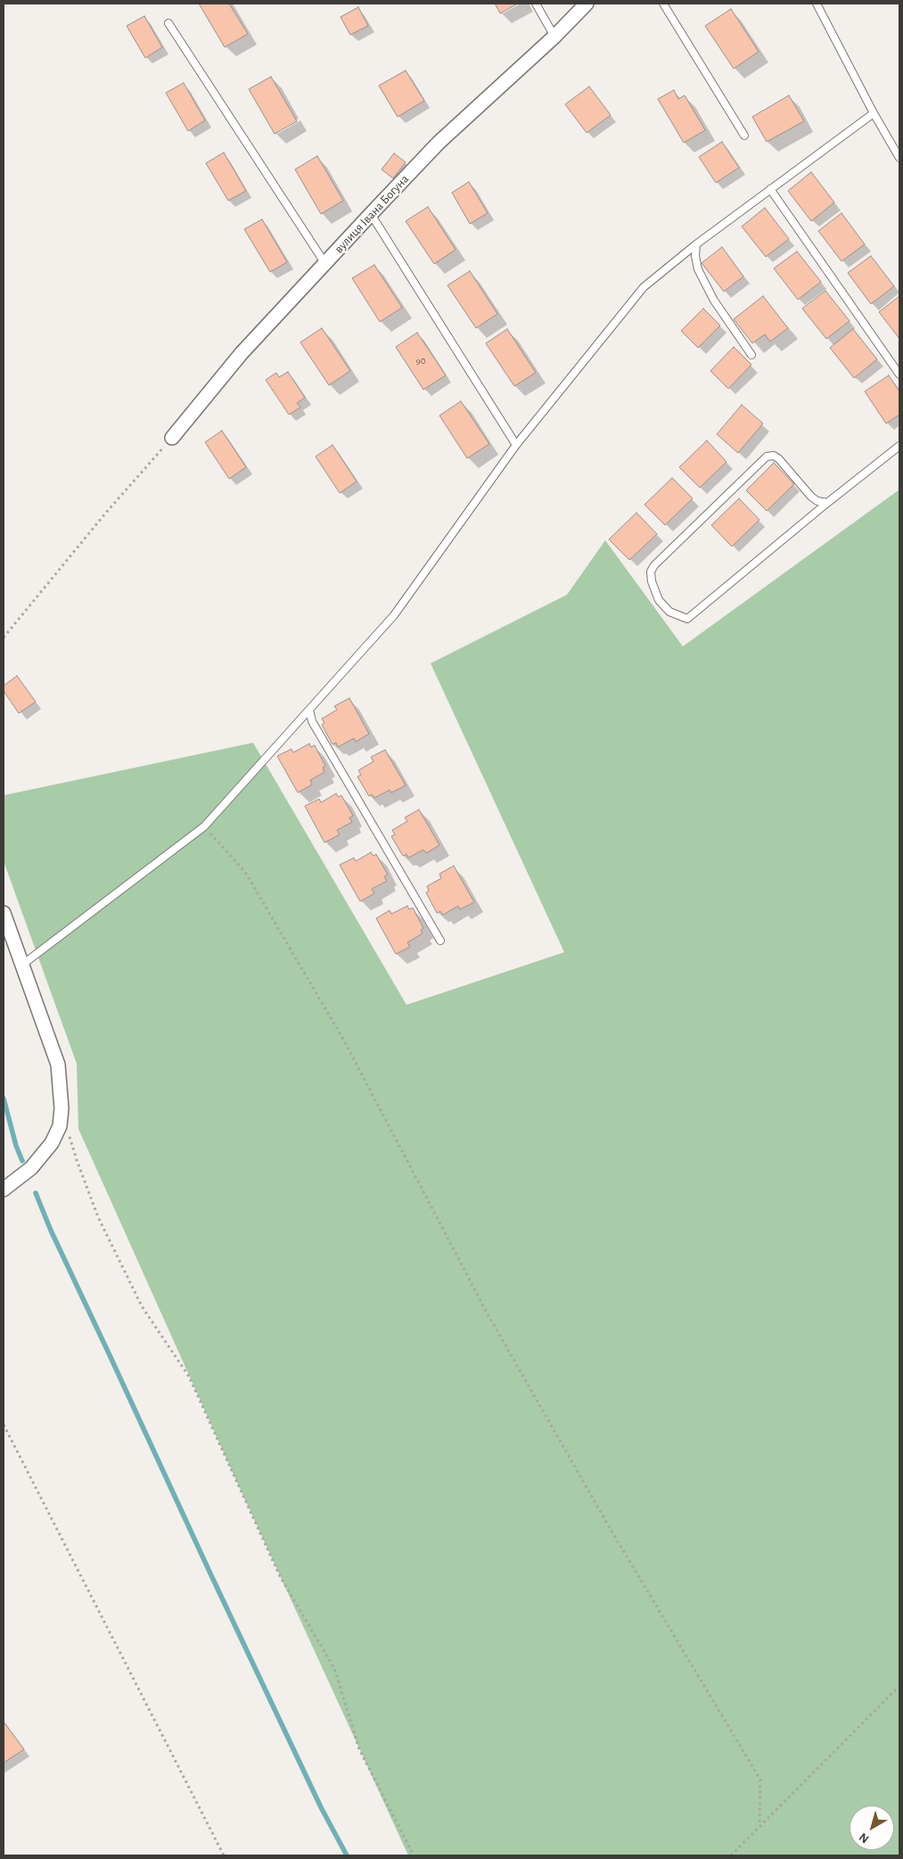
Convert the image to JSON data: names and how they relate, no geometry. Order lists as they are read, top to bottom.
{
  "streets": {
    "street": ["вулиця Івана Богуна"]
  },
  "house_numbers": ["90"],
  "north": "bottom left"
}
